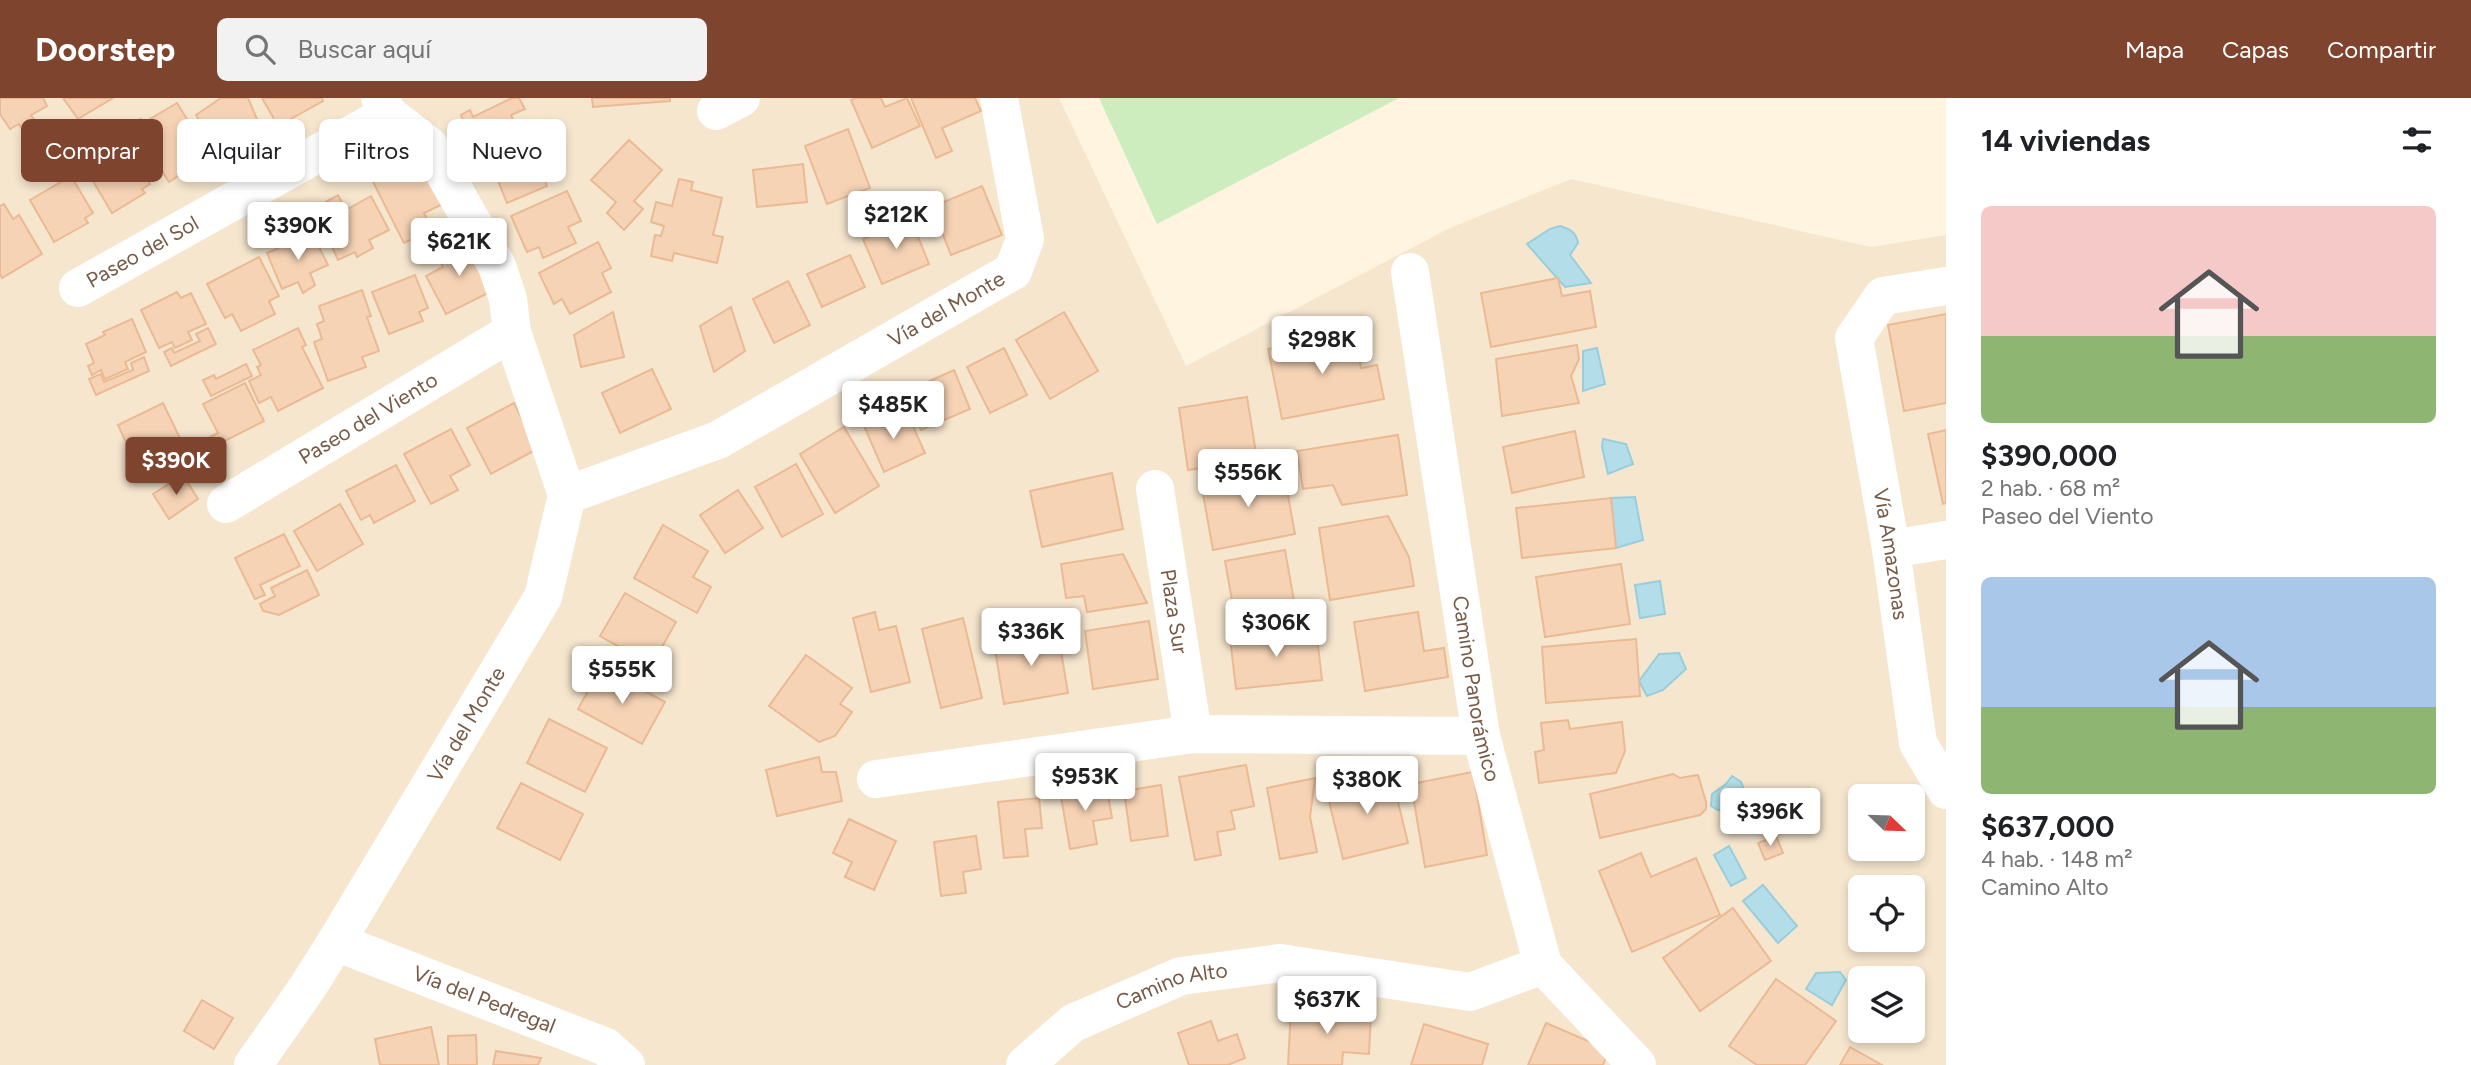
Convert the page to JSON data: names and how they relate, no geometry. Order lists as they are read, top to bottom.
{
  "streets": {
    "street": [
      "Paseo del Sol",
      "Vía del Monte",
      "Paseo del Viento",
      "Vía Amazonas",
      "Plaza Sur",
      "Camino Panorámico",
      "Camino Alto",
      "Vía del Pedregal"
    ]
  },
  "crossings": [
    ["Vía del Monte", "Vía del Pedregal"],
    ["Camino Panorámico", "Camino Alto"]
  ],
  "north": "bottom right",
  "page": {
    "header": "Doorstep",
    "search": "Buscar aquí",
    "nav": ["Mapa", "Capas", "Compartir"],
    "heading": "14 viviendas",
    "chip": [
      "Comprar",
      "Alquilar",
      "Filtros",
      "Nuevo"
    ],
    "list": [
      {
        "name": "$390,000",
        "note": "2 hab. · 68 m² · Paseo del Viento"
      },
      {
        "name": "$637,000",
        "note": "4 hab. · 148 m² · Camino Alto"
      }
    ],
    "price": [
      "$212K",
      "$390K",
      "$621K",
      "$298K",
      "$485K",
      "$390K",
      "$556K",
      "$306K",
      "$336K",
      "$555K",
      "$953K",
      "$380K",
      "$396K",
      "$637K"
    ]
  }
}
